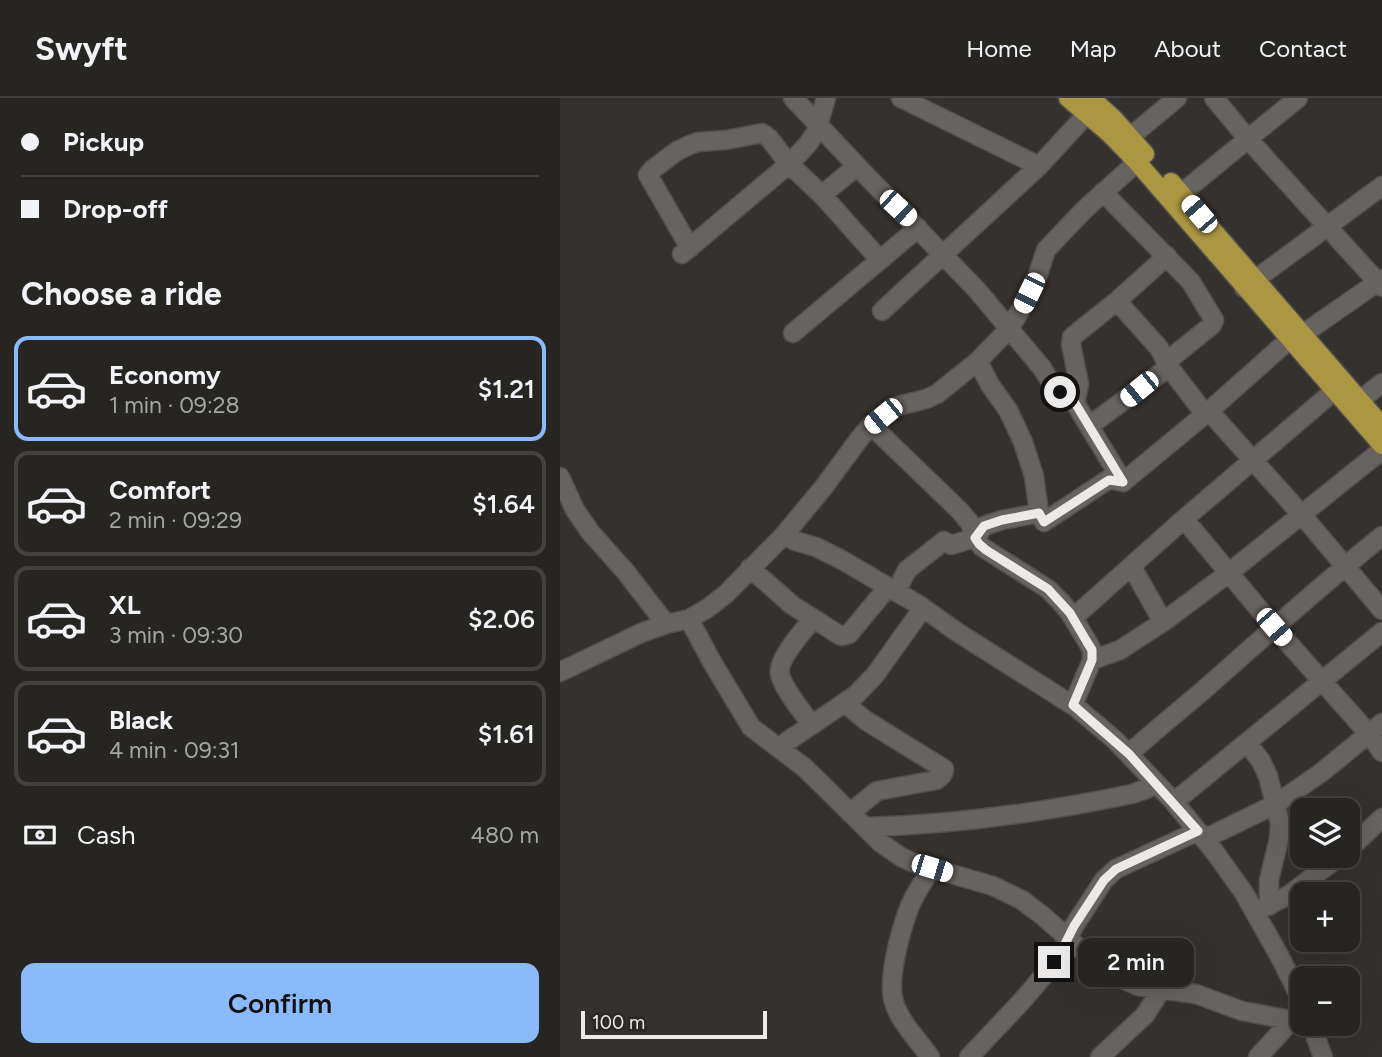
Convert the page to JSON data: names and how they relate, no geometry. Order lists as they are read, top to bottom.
{
  "scale_bar": "100 m",
  "page": {
    "header": "Swyft",
    "nav": [
      "Home",
      "Map",
      "About",
      "Contact"
    ],
    "banner": ["Pickup", "Drop-off"],
    "heading": "Choose a ride",
    "list": [
      {
        "name": "Economy",
        "note": "1 min · 09:28",
        "value": "$1.21"
      },
      {
        "name": "Comfort",
        "note": "2 min · 09:29",
        "value": "$1.64"
      },
      {
        "name": "XL",
        "note": "3 min · 09:30",
        "value": "$2.06"
      },
      {
        "name": "Black",
        "note": "4 min · 09:31",
        "value": "$1.61"
      }
    ],
    "pay": ["Cash", "480 m"],
    "map_buttons": ["+", "−"],
    "bubble": "2 min",
    "buttons": "Confirm",
    "scale": "100 m"
  }
}
